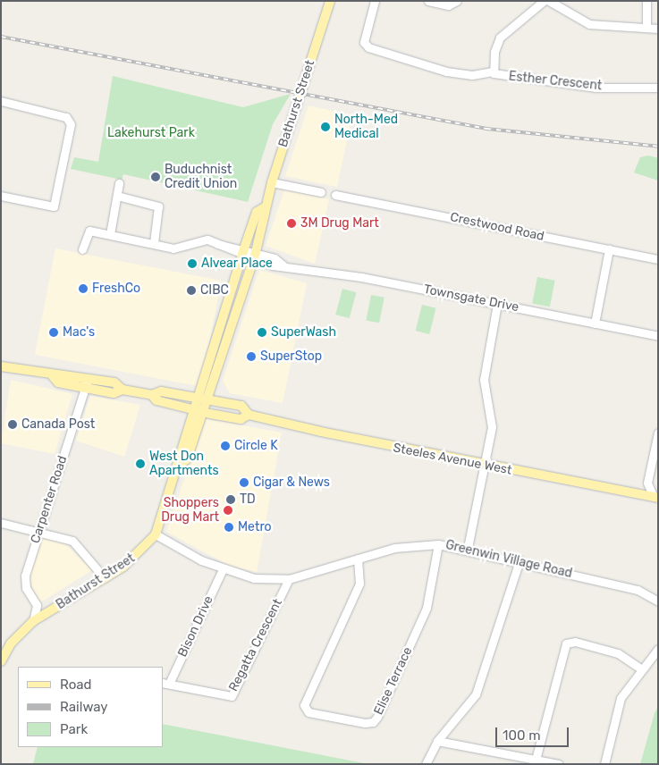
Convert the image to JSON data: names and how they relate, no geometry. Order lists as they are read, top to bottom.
{
  "streets": {
    "main road": ["Bathurst Street", "Steeles Avenue West"],
    "street": [
      "Esther Crescent",
      "Crestwood Road",
      "Townsgate Drive",
      "Carpenter Road",
      "Greenwin Village Road",
      "Bison Drive",
      "Regatta Crescent",
      "Elise Terrace"
    ]
  },
  "crossings": [
    ["Bathurst Street", "Townsgate Drive"],
    ["Bathurst Street", "Steeles Avenue West"],
    ["Bathurst Street", "Carpenter Road"],
    ["Bathurst Street", "Greenwin Village Road"],
    ["Steeles Avenue West", "Carpenter Road"],
    ["Greenwin Village Road", "Bison Drive"],
    ["Greenwin Village Road", "Regatta Crescent"],
    ["Greenwin Village Road", "Elise Terrace"],
    ["Bison Drive", "Regatta Crescent"]
  ],
  "parks": ["Lakehurst Park"],
  "places": [
    "North-Med Medical",
    "Buduchnist Credit Union",
    "3M Drug Mart",
    "Alvear Place",
    "FreshCo",
    "CIBC",
    "Mac's",
    "SuperWash",
    "SuperStop",
    "Canada Post",
    "Circle K",
    "West Don Apartments",
    "Cigar & News",
    "TD",
    "Shoppers Drug Mart",
    "Metro"
  ],
  "legend": ["Road", "Railway", "Park"],
  "scale_bar": "100 m"
}
